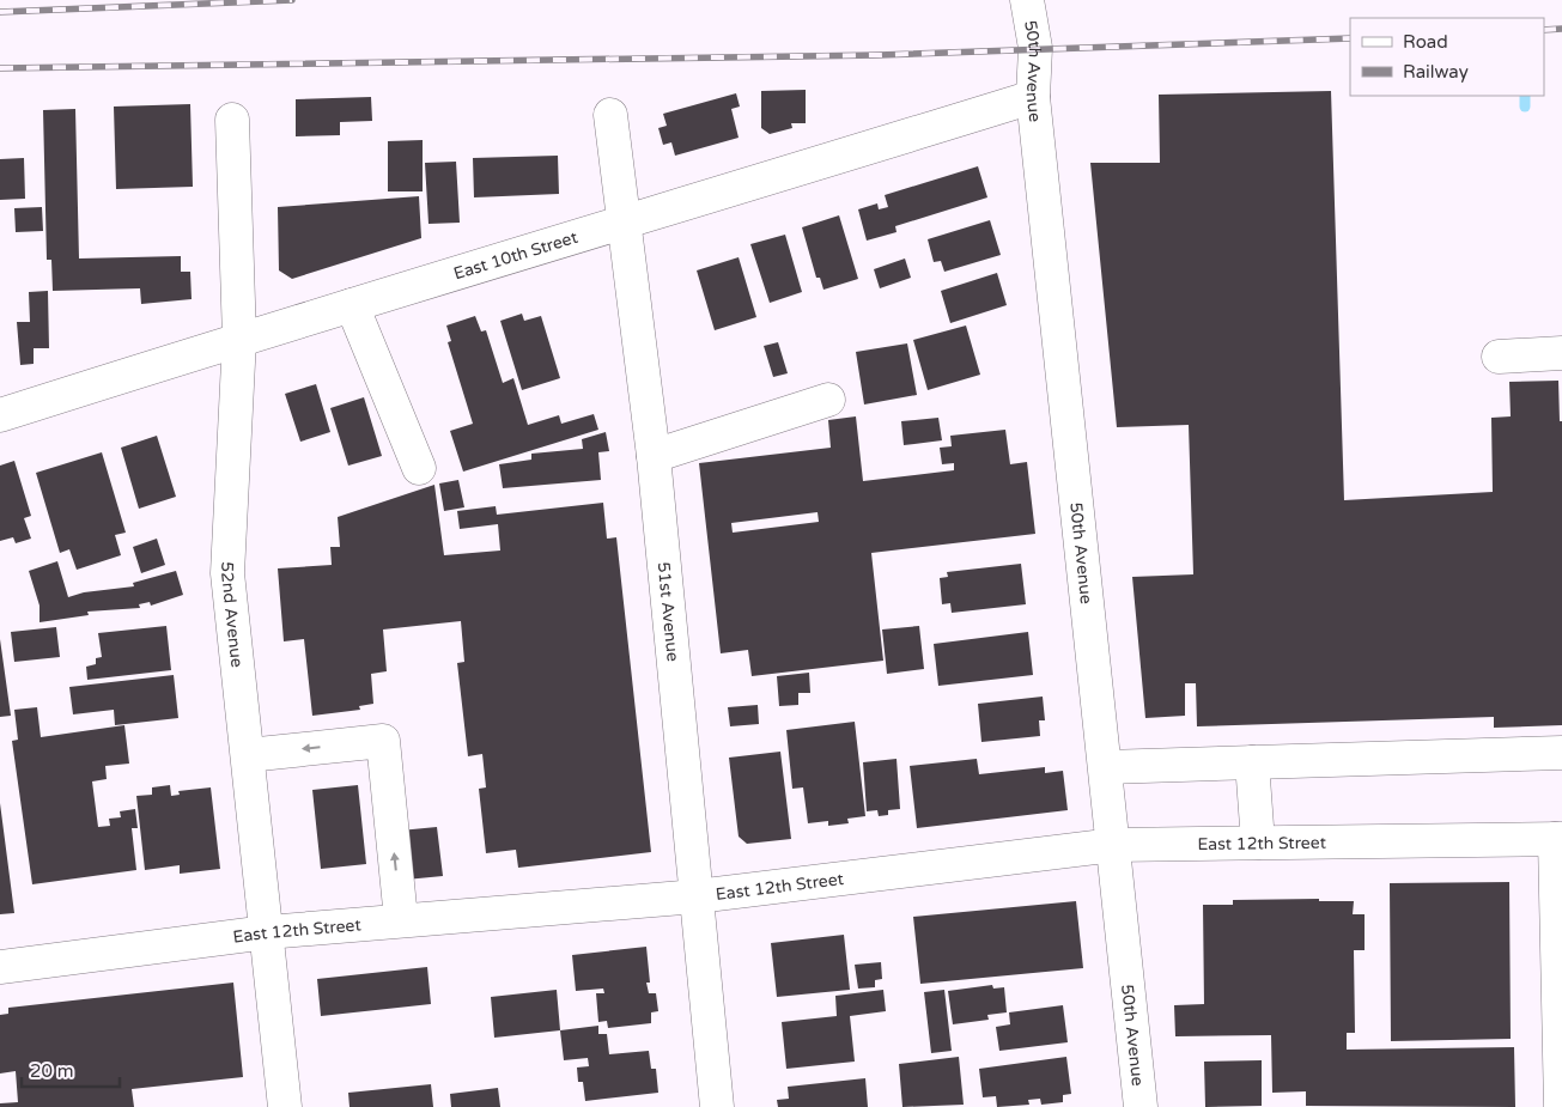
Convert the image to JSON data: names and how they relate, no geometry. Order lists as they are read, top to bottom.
{
  "streets": {
    "street": [
      "50th Avenue",
      "East 10th Street",
      "51st Avenue",
      "52nd Avenue",
      "East 12th Street"
    ]
  },
  "crossings": [
    ["50th Avenue", "East 10th Street"],
    ["50th Avenue", "East 12th Street"],
    ["East 10th Street", "51st Avenue"],
    ["East 10th Street", "52nd Avenue"],
    ["51st Avenue", "East 12th Street"],
    ["52nd Avenue", "East 12th Street"]
  ],
  "legend": ["Road", "Railway"],
  "scale_bar": "20 m"
}
